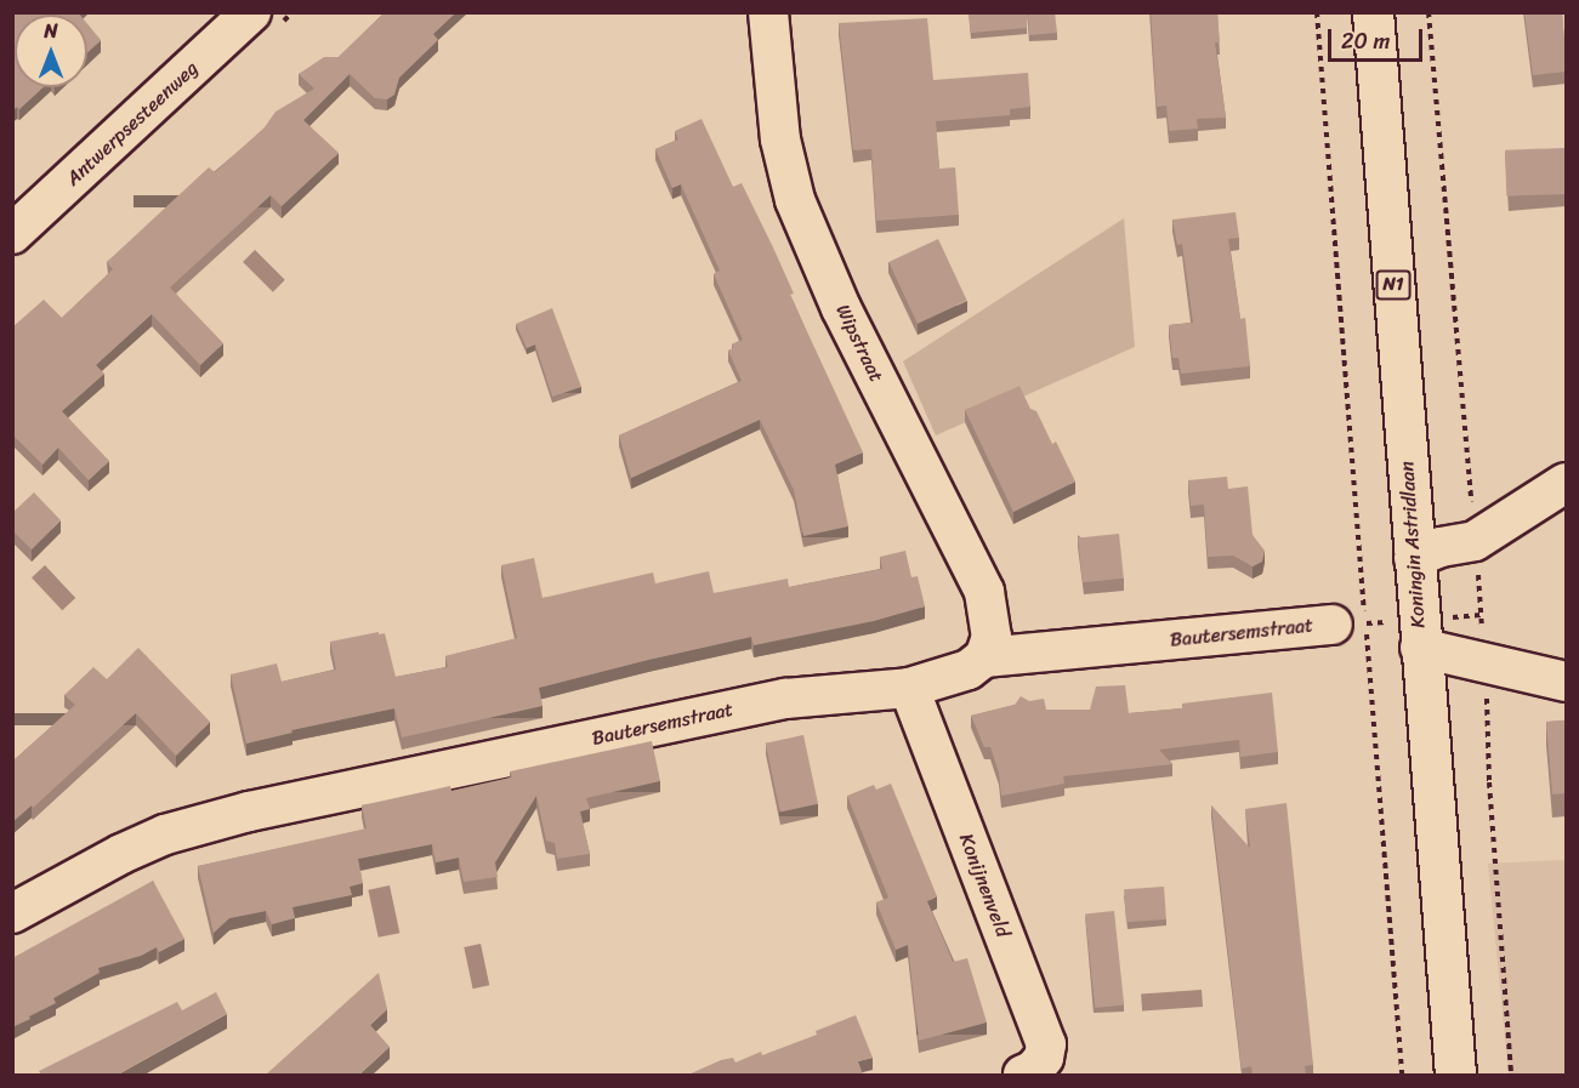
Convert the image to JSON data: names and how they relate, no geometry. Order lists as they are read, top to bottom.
{
  "streets": {
    "main road": ["N1", "Koningin Astridlaan"],
    "street": [
      "Antwerpsesteenweg",
      "Wipstraat",
      "Bautersemstraat",
      "Konijnenveld"
    ]
  },
  "crossings": [
    ["Wipstraat", "Bautersemstraat"],
    ["Bautersemstraat", "Konijnenveld"]
  ],
  "scale_bar": "20 m",
  "north": "top"
}
